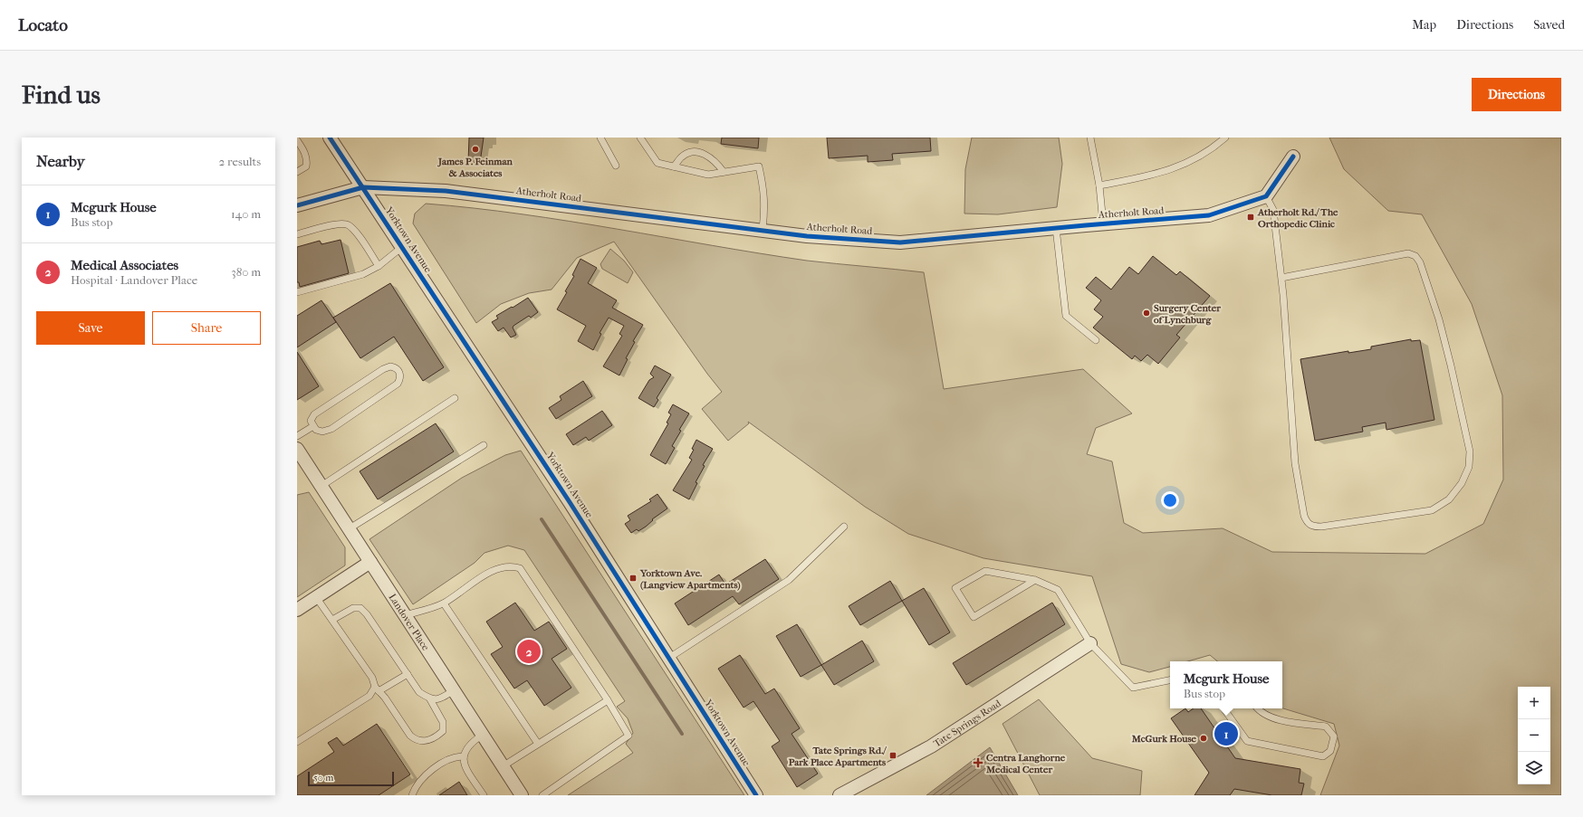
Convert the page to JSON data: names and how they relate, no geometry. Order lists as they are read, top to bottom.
{
  "streets": {
    "street": [
      "Atherholt Road",
      "Yorktown Avenue",
      "Landover Place",
      "Tate Springs Road"
    ]
  },
  "crossings": [
    ["Atherholt Road", "Yorktown Avenue"]
  ],
  "places": {
    "other": ["James P. Feinman & Associates", "Surgery Center of Lynchburg", "McGurk House"],
    "transit": ["Atherholt Rd./ The Orthopedic Clinic", "Yorktown Ave. (Langview Apartments)", "Tate Springs Rd./ Park Place Apartments"],
    "health": ["Centra Langhorne Medical Center"]
  },
  "scale_bar": "50 m",
  "page": {
    "header": "Locato",
    "nav": ["Map", "Directions", "Saved"],
    "buttons": [
      "Directions",
      ["Save", "Share"]
    ],
    "title": "Find us",
    "heading": ["Nearby", "2 results"],
    "list": [
      {
        "mark": "1",
        "name": "Mcgurk House",
        "note": "Bus stop",
        "value": "140 m"
      },
      {
        "mark": "2",
        "name": "Medical Associates",
        "note": "Hospital · Landover Place",
        "value": "380 m"
      }
    ],
    "pins": ["2", "1"],
    "popup": ["Mcgurk House", "Bus stop"],
    "map_buttons": ["+", "−"],
    "scale": "50 m"
  }
}
